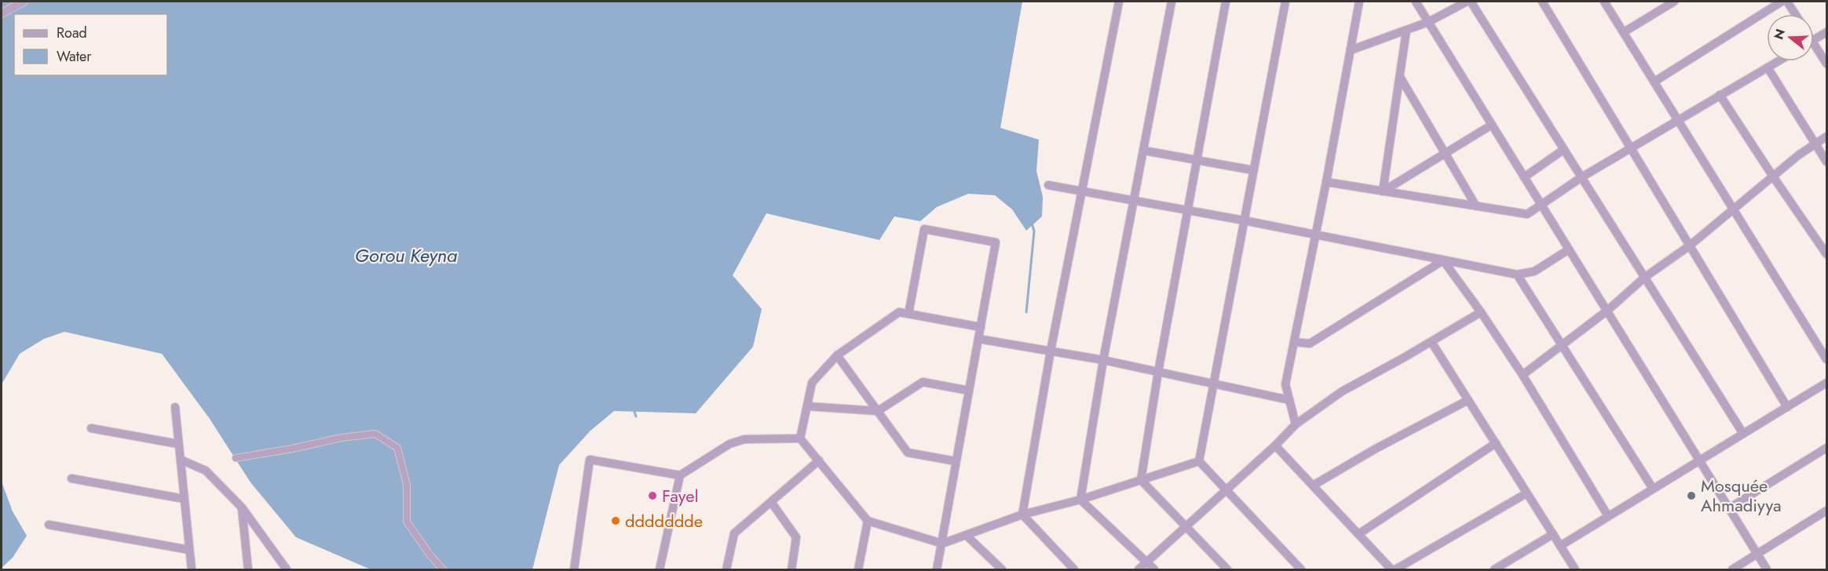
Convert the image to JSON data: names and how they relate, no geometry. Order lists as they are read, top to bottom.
{
  "water": ["Gorou Keyna"],
  "places": ["Fayel", "Mosquée Ahmadiyya", "ddddddde"],
  "legend": ["Road", "Water"],
  "north": "left"
}
